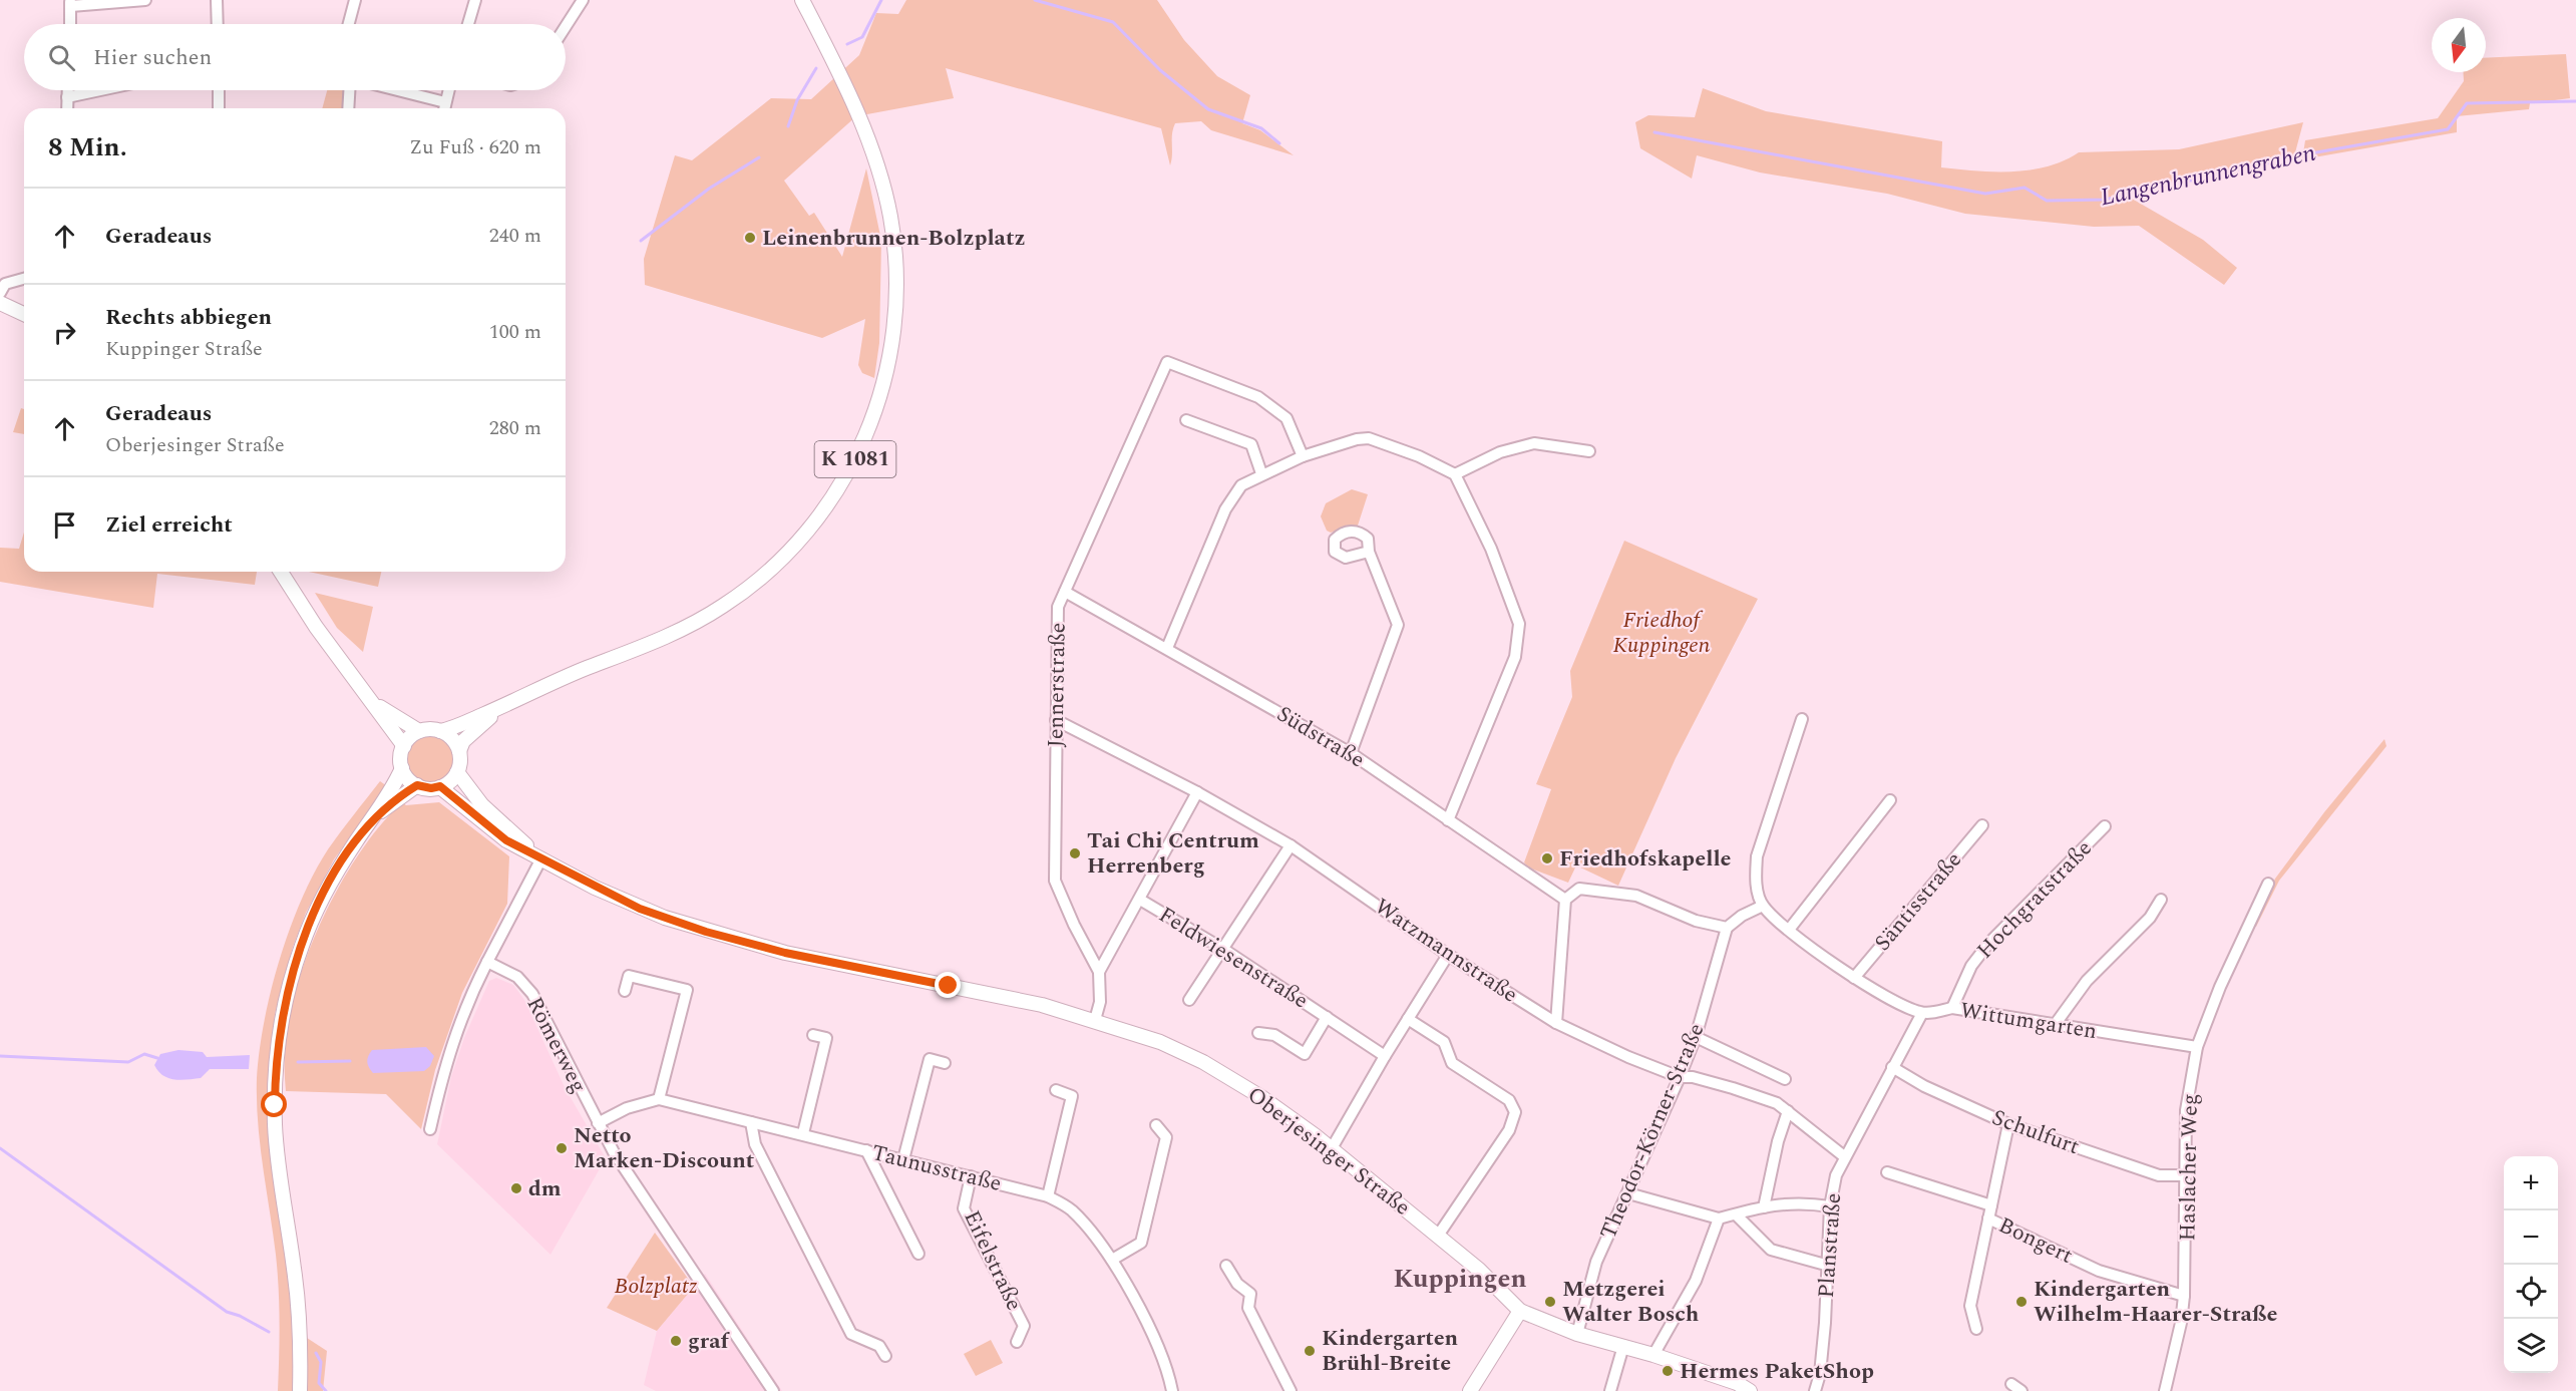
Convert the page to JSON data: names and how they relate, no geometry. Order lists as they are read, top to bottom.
{
  "streets": {
    "main road": ["K 1081", "Oberjesinger Straße"],
    "street": [
      "Jennerstraße",
      "Südstraße",
      "Hochgratstraße",
      "Säntisstraße",
      "Watzmannstraße",
      "Feldwiesenstraße",
      "Wittumgarten",
      "Römerweg",
      "Theodor-Körner-Straße",
      "Schulfurt",
      "Haslacher Weg",
      "Taunusstraße",
      "Bongert",
      "Planstraße",
      "Eifelstraße"
    ]
  },
  "crossings": [
    ["Jennerstraße", "Südstraße"],
    ["Jennerstraße", "Watzmannstraße"],
    ["Jennerstraße", "Oberjesinger Straße"],
    ["Hochgratstraße", "Wittumgarten"],
    ["Watzmannstraße", "Theodor-Körner-Straße"],
    ["Watzmannstraße", "Planstraße"],
    ["Wittumgarten", "Haslacher Weg"],
    ["Wittumgarten", "Planstraße"],
    ["Römerweg", "Taunusstraße"],
    ["Schulfurt", "Haslacher Weg"],
    ["Schulfurt", "Planstraße"],
    ["Haslacher Weg", "Bongert"],
    ["Taunusstraße", "Eifelstraße"]
  ],
  "districts": ["Kuppingen"],
  "water": ["Langenbrunnengraben"],
  "parks": ["Friedhof Kuppingen", "Bolzplatz"],
  "places": [
    "Leinenbrunnen-Bolzplatz",
    "Tai Chi Centrum Herrenberg",
    "Friedhofskapelle",
    "Netto Marken-Discount",
    "dm",
    "Metzgerei Walter Bosch",
    "Kindergarten Wilhelm-Haarer-Straße",
    "graf",
    "Kindergarten Brühl-Breite",
    "Hermes PaketShop"
  ],
  "north": "bottom",
  "page": {
    "search": "Hier suchen",
    "heading": ["8 Min.", "Zu Fuß · 620 m"],
    "list": [
      ["Geradeaus", "240 m"],
      ["Rechts abbiegen", "Kuppinger Straße", "100 m"],
      ["Geradeaus", "Oberjesinger Straße", "280 m"],
      "Ziel erreicht"
    ],
    "map_buttons": ["+", "−"]
  }
}
